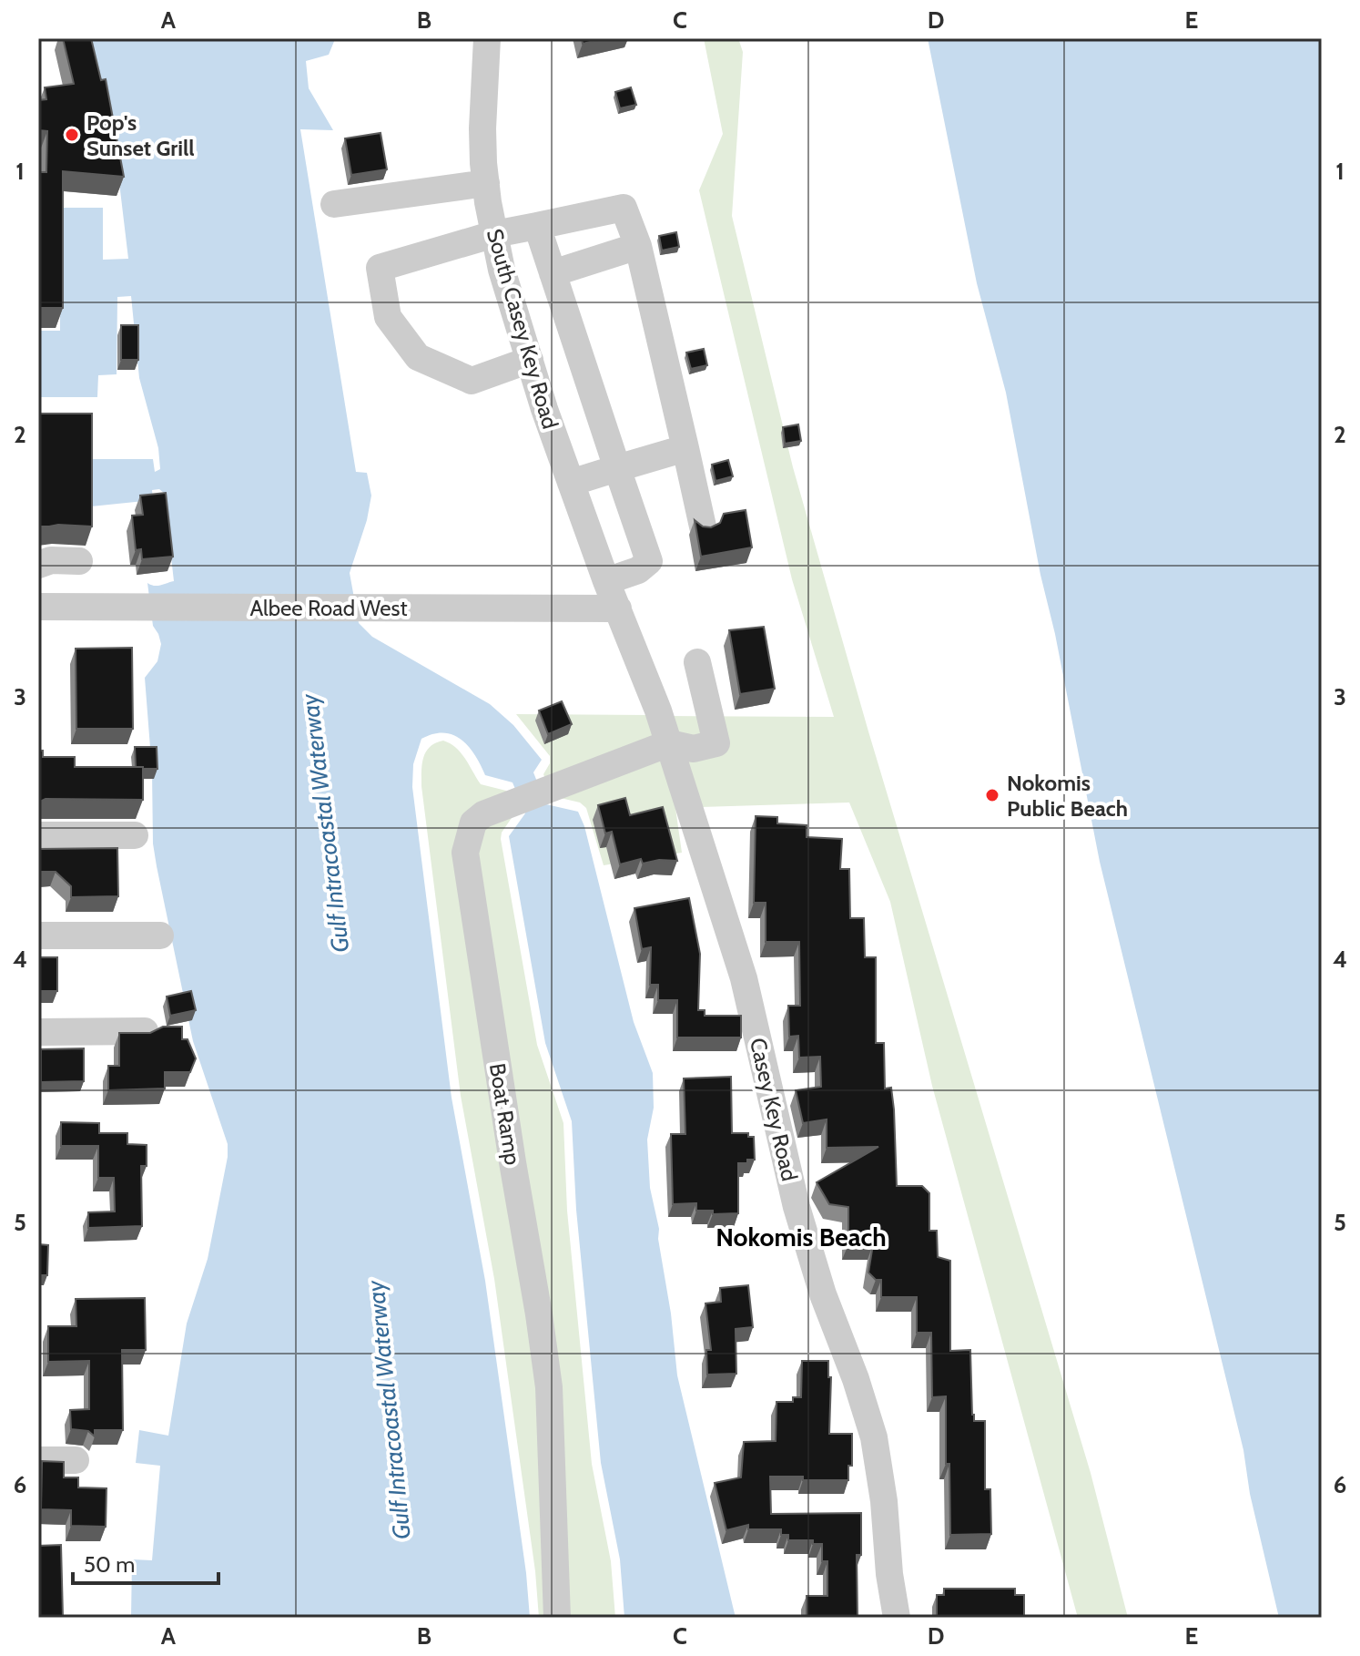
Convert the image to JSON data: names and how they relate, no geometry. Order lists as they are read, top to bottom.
{
  "streets": {
    "street": [
      "South Casey Key Road",
      "Albee Road West",
      "Casey Key Road",
      "Boat Ramp"
    ]
  },
  "crossings": [
    ["South Casey Key Road", "Albee Road West"],
    ["South Casey Key Road", "Casey Key Road"],
    ["Albee Road West", "Casey Key Road"],
    ["Casey Key Road", "Boat Ramp"]
  ],
  "districts": ["Nokomis Beach"],
  "water": ["Gulf Intracoastal Waterway"],
  "places": ["Pop's Sunset Grill", "Nokomis Public Beach"],
  "scale_bar": "50 m",
  "grid": {
    "columns": [
      "A",
      "B",
      "C",
      "D",
      "E"
    ],
    "rows": [
      "1",
      "2",
      "3",
      "4",
      "5",
      "6"
    ]
  }
}
